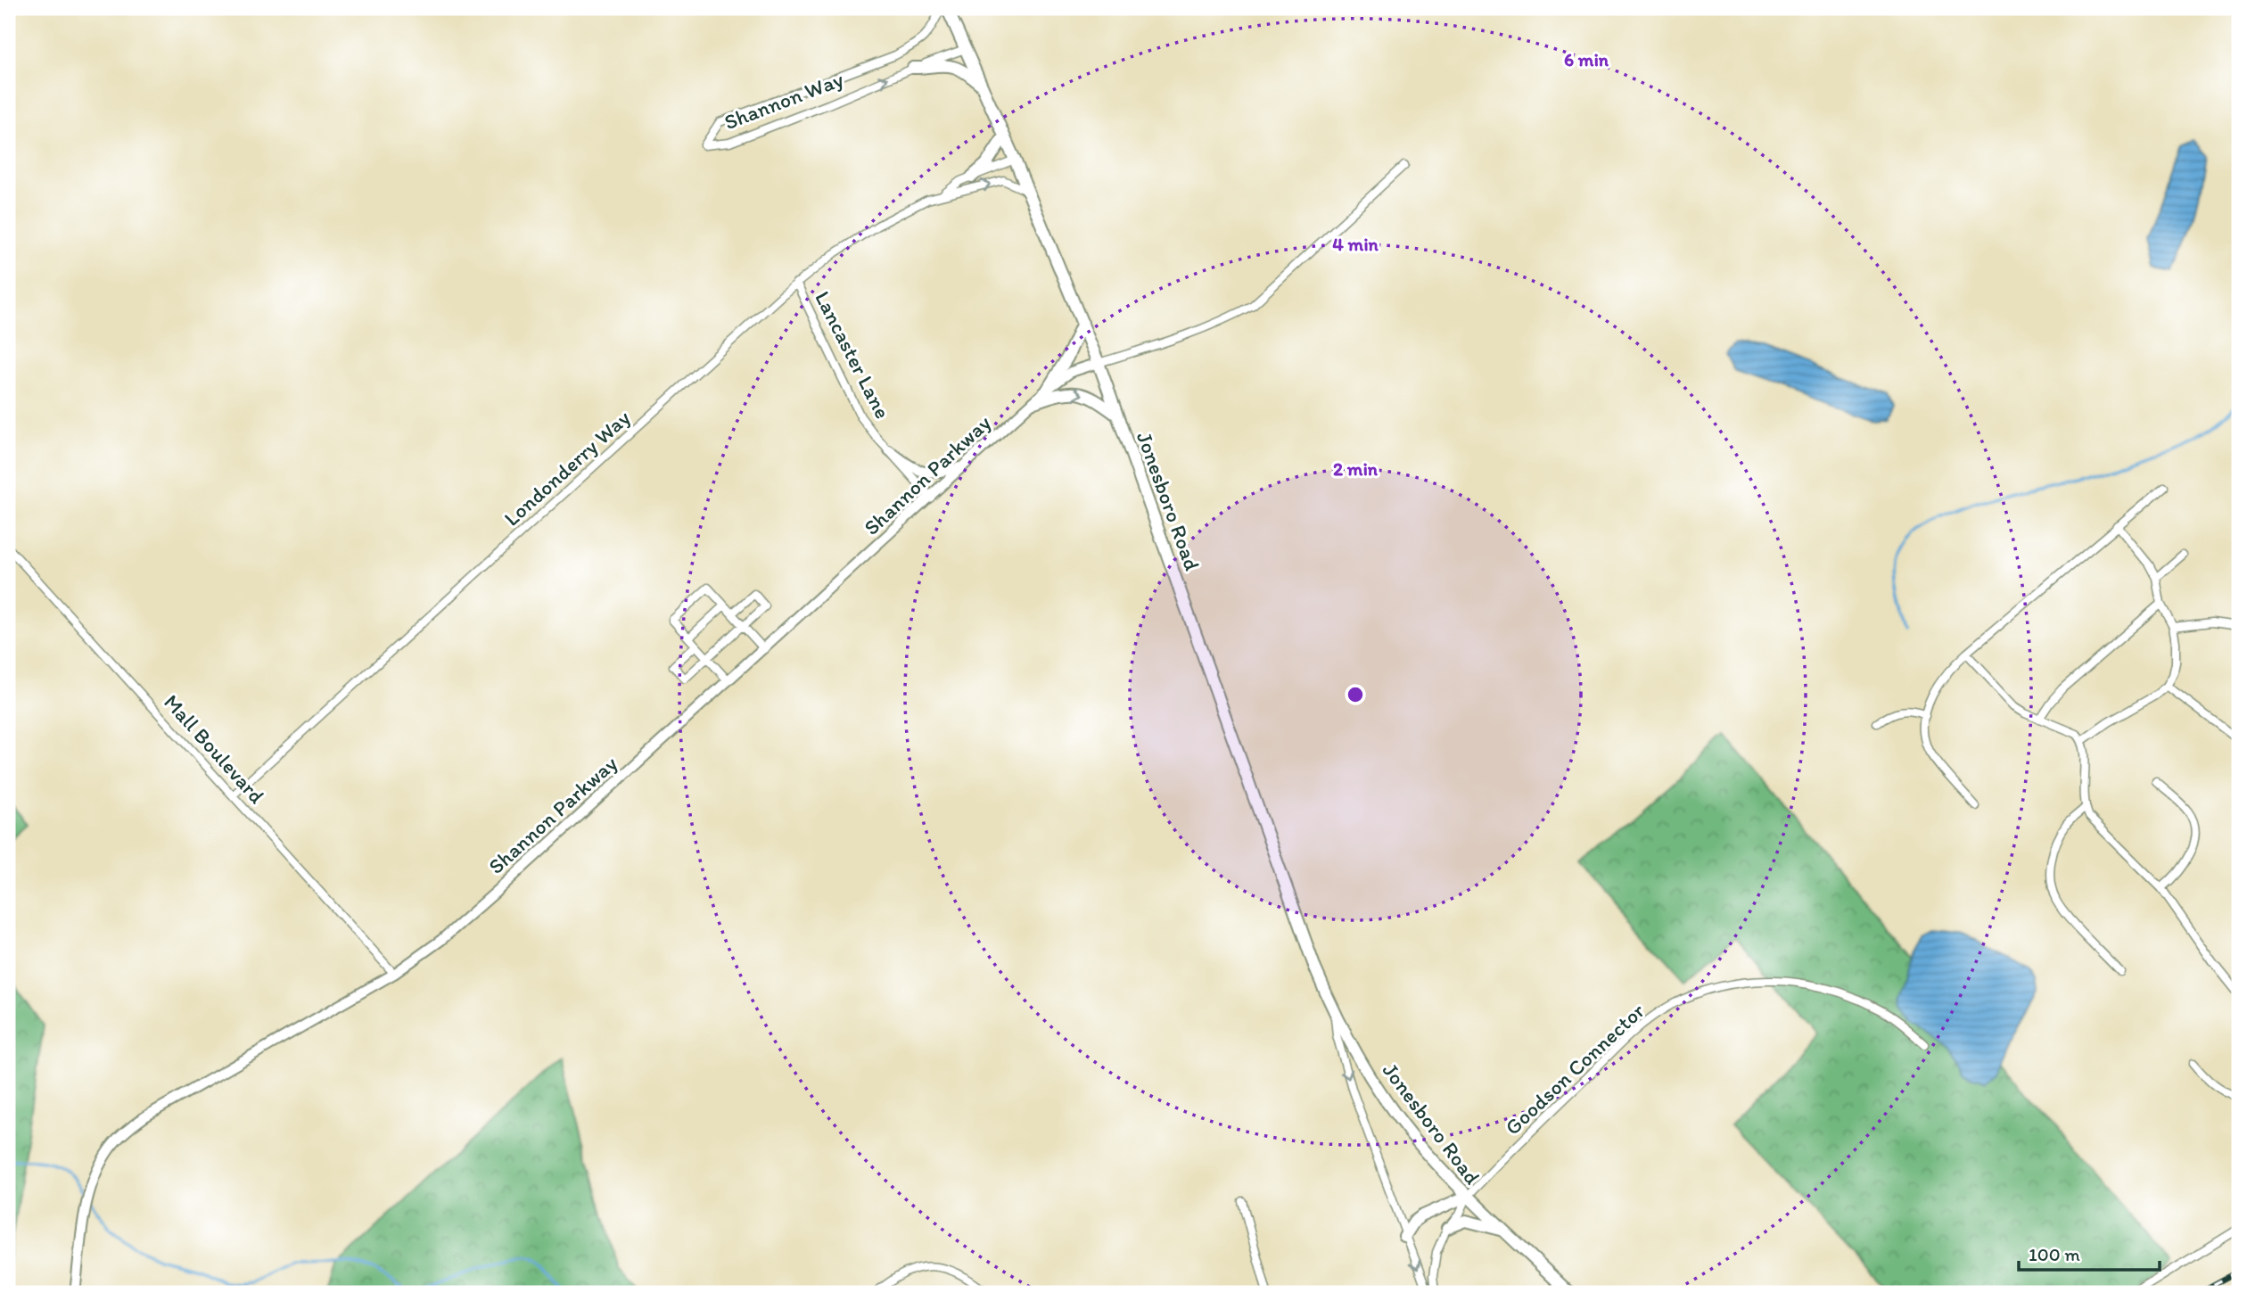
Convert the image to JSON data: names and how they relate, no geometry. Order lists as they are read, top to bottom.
{
  "streets": {
    "main road": ["Jonesboro Road"],
    "street": [
      "Shannon Way",
      "Lancaster Lane",
      "Londonderry Way",
      "Shannon Parkway",
      "Mall Boulevard",
      "Goodson Connector"
    ]
  },
  "crossings": [
    ["Shannon Way", "Jonesboro Road"],
    ["Lancaster Lane", "Londonderry Way"],
    ["Lancaster Lane", "Shannon Parkway"],
    ["Londonderry Way", "Jonesboro Road"],
    ["Londonderry Way", "Mall Boulevard"],
    ["Shannon Parkway", "Jonesboro Road"],
    ["Shannon Parkway", "Mall Boulevard"],
    ["Jonesboro Road", "Goodson Connector"]
  ],
  "scale_bar": "100 m",
  "rings": ["6 min", "4 min", "2 min"]
}
